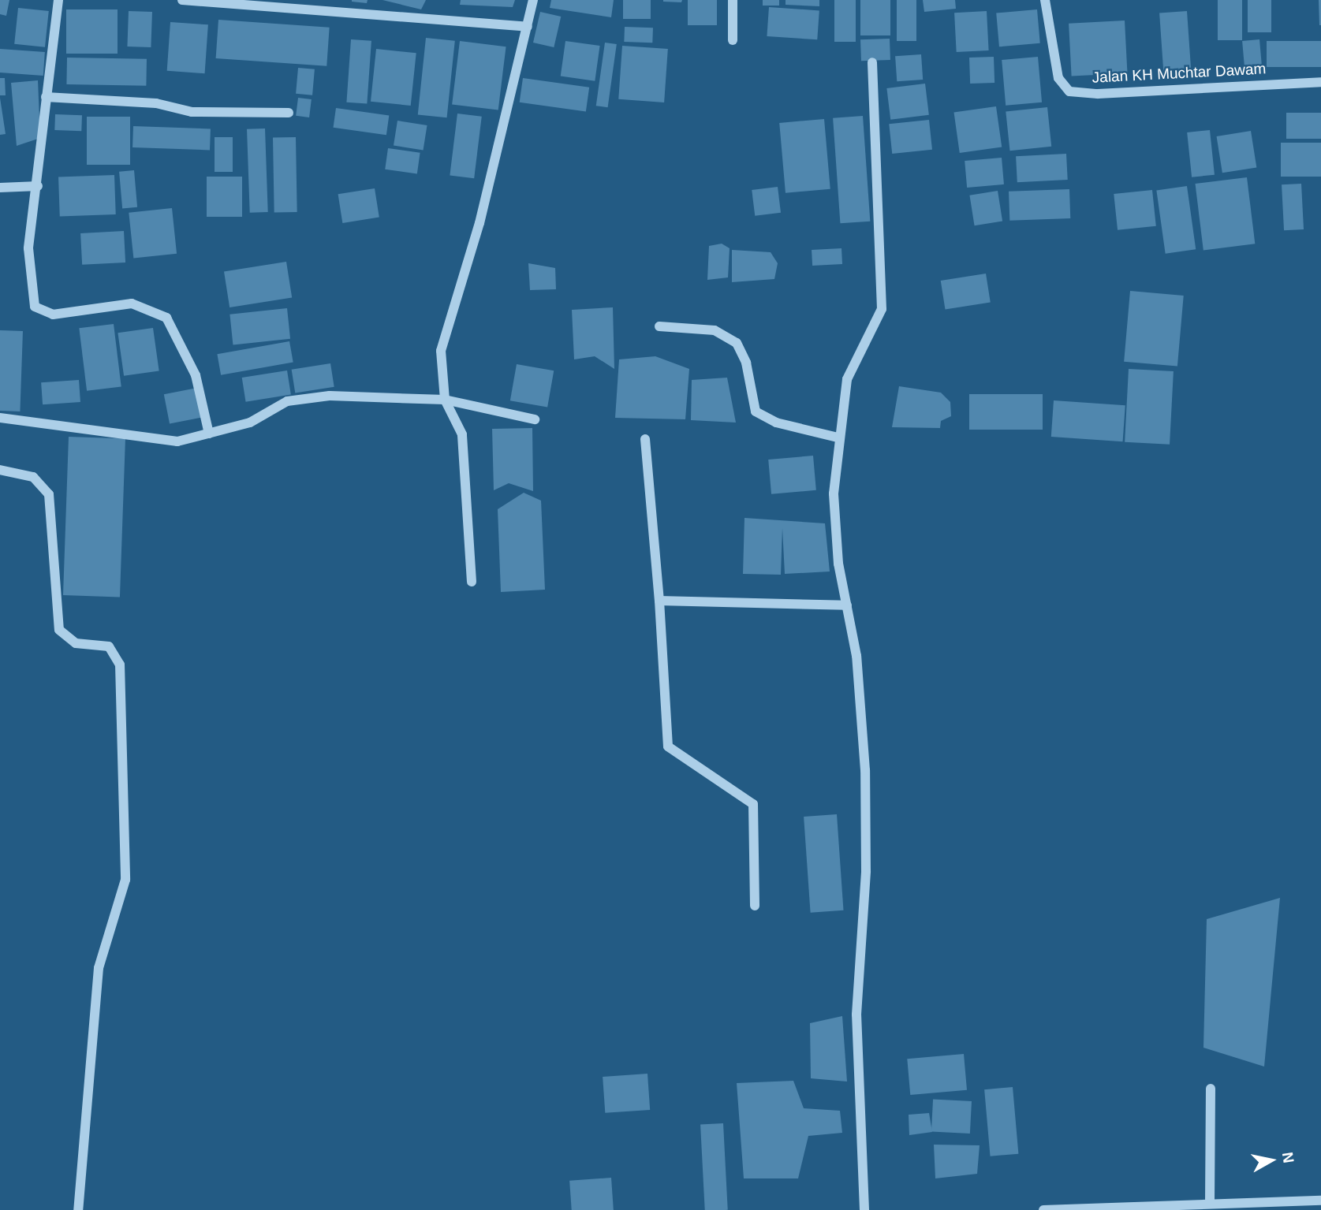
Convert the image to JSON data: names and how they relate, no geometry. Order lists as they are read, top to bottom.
{
  "streets": {
    "street": ["Jalan KH Muchtar Dawam"]
  },
  "north": "right"
}
